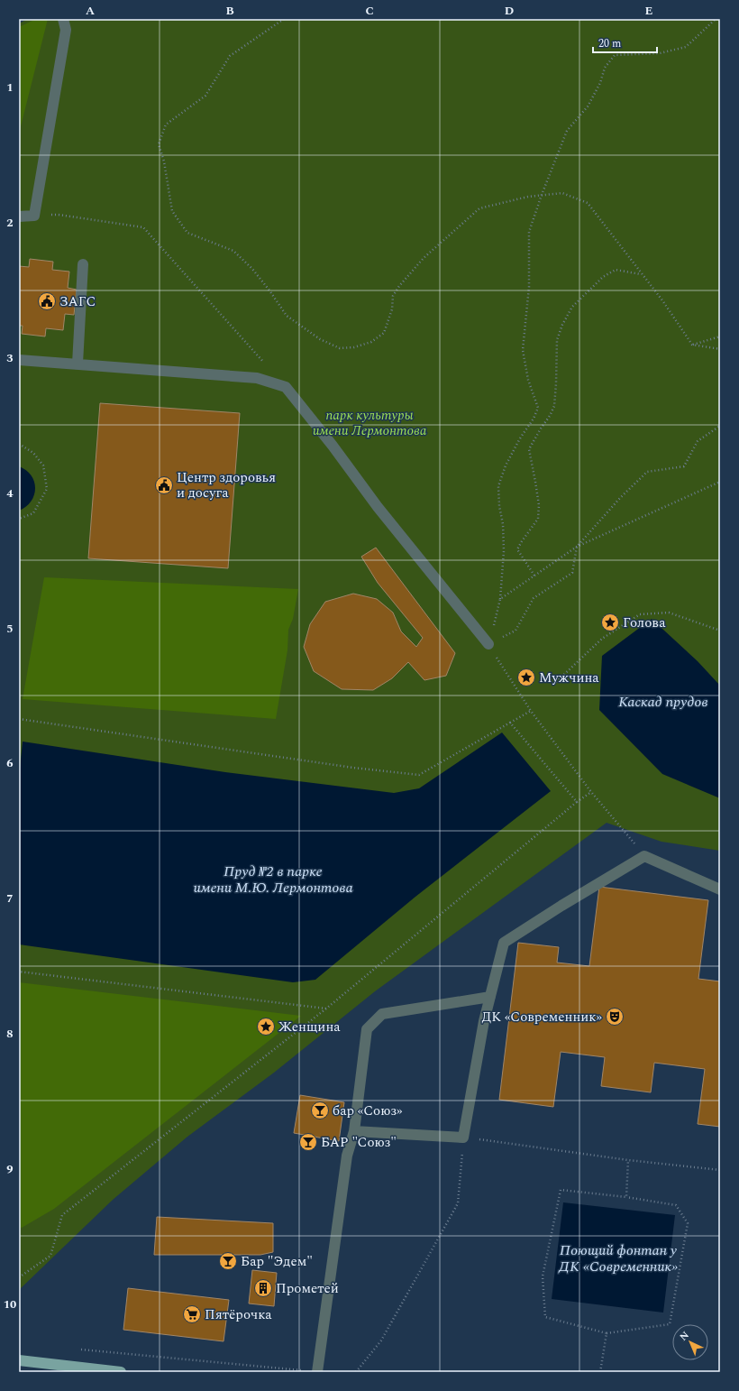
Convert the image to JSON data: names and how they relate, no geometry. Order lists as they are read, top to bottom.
{
  "water": ["Каскад прудов", "Пруд №2 в парке имени М.Ю. Лермонтова", "Поющий фонтан у ДК «Современник»"],
  "parks": ["парк культуры имени Лермонтова"],
  "places": {
    "public building": ["ЗАГС", "Центр здоровья и досуга"],
    "place": ["Голова", "Мужчина", "Женщина"],
    "theatre": ["ДК «Современник»"],
    "bar": ["бар «Союз»", "БАР \"Союз\"", "Бар \"Эдем\""],
    "building": ["Прометей"],
    "supermarket": ["Пятёрочка"]
  },
  "scale_bar": "20 m",
  "north": "top left",
  "grid": {
    "columns": [
      "A",
      "B",
      "C",
      "D",
      "E"
    ],
    "rows": [
      "1",
      "2",
      "3",
      "4",
      "5",
      "6",
      "7",
      "8",
      "9",
      "10"
    ]
  }
}
